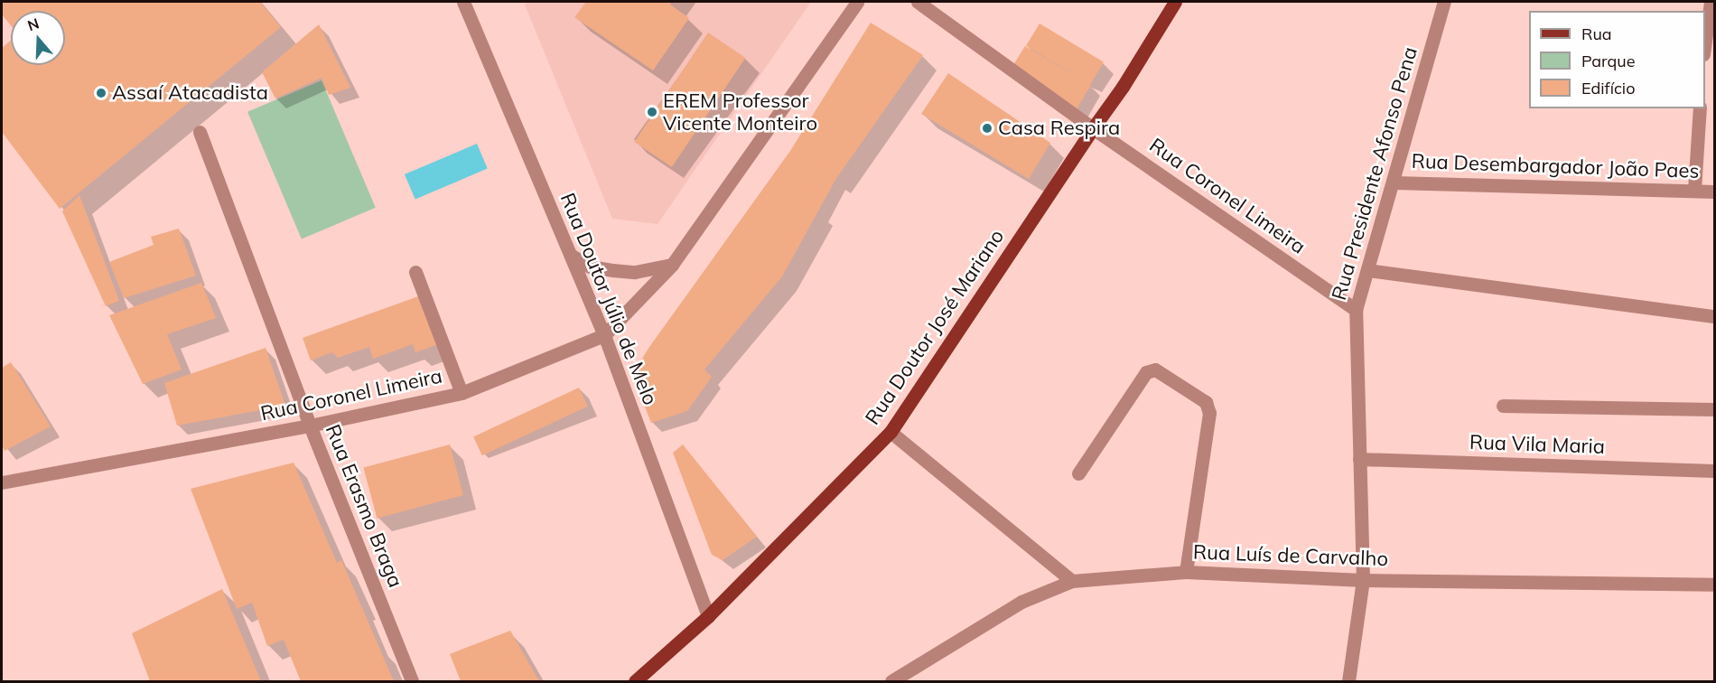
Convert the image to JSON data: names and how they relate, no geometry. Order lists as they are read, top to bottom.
{
  "streets": {
    "main road": ["Rua Doutor José Mariano"],
    "street": [
      "Rua Desembargador João Paes",
      "Rua Presidente Afonso Pena",
      "Rua Coronel Limeira",
      "Rua Doutor Júlio de Melo",
      "Rua Vila Maria",
      "Rua Erasmo Braga",
      "Rua Luís de Carvalho"
    ]
  },
  "crossings": [
    ["Rua Desembargador João Paes", "Rua Presidente Afonso Pena"],
    ["Rua Presidente Afonso Pena", "Rua Coronel Limeira"],
    ["Rua Presidente Afonso Pena", "Rua Vila Maria"],
    ["Rua Presidente Afonso Pena", "Rua Luís de Carvalho"],
    ["Rua Coronel Limeira", "Rua Doutor Júlio de Melo"],
    ["Rua Coronel Limeira", "Rua Doutor José Mariano"],
    ["Rua Coronel Limeira", "Rua Erasmo Braga"],
    ["Rua Doutor Júlio de Melo", "Rua Doutor José Mariano"]
  ],
  "places": ["Assaí Atacadista", "EREM Professor Vicente Monteiro", "Casa Respira"],
  "legend": ["Rua", "Parque", "Edifício"],
  "north": "top"
}
